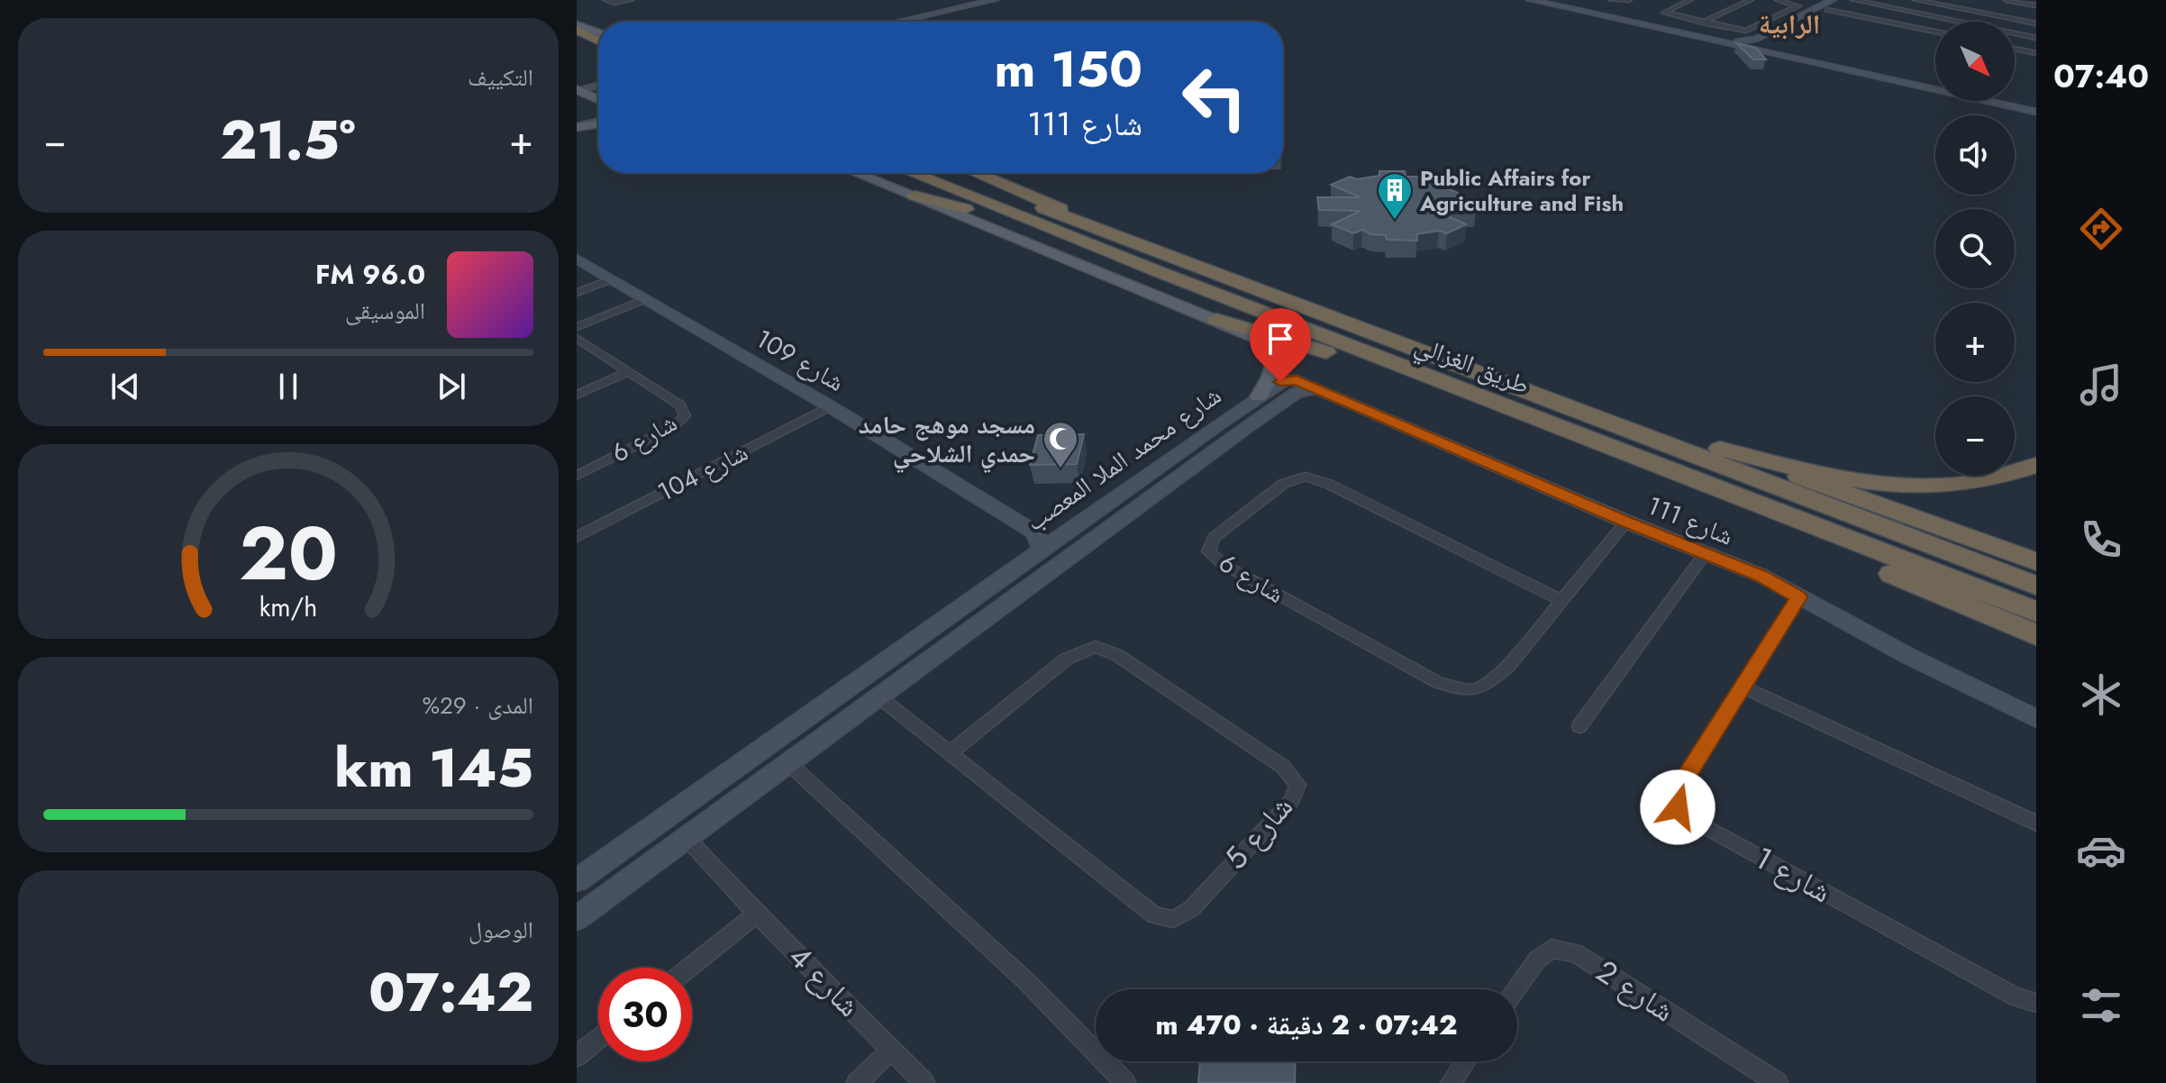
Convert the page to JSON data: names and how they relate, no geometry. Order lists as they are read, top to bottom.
{
  "streets": {
    "highway": ["طريق الغزالي"],
    "street": [
      "شارع 109",
      "شارع 6",
      "شارع محمد الملا المعصب",
      "شارع 104",
      "شارع 111",
      "شارع 5",
      "شارع 1",
      "شارع 4",
      "شارع 2"
    ]
  },
  "crossings": [
    ["شارع 109", "شارع محمد الملا المعصب"],
    ["شارع 109", "شارع 104"],
    ["شارع 6", "شارع 111"],
    ["شارع محمد الملا المعصب", "شارع 111"],
    ["شارع محمد الملا المعصب", "شارع 5"],
    ["شارع محمد الملا المعصب", "شارع 4"],
    ["شارع 111", "شارع 1"]
  ],
  "districts": ["الرابية"],
  "places": {
    "building": ["Public Affairs for Agriculture and Fish"],
    "mosque": ["مسجد موهج حامد حمدي الشلاحي"]
  },
  "north": "bottom right",
  "page": {
    "tabs": "07:40",
    "tile": [
      "التكييف",
      ["المدى · 29%", "145 km"],
      ["الوصول", "07:42"]
    ],
    "map_buttons": ["+", "−"],
    "turn": ["150 m", "شارع 111"],
    "heat": ["−", "21.5°", "+"],
    "song": ["96.0 FM", "الموسيقى"],
    "limit": "30",
    "trip": "07:42 · 2 دقيقة · 470 m",
    "gauge": ["20", "km/h"]
  }
}
